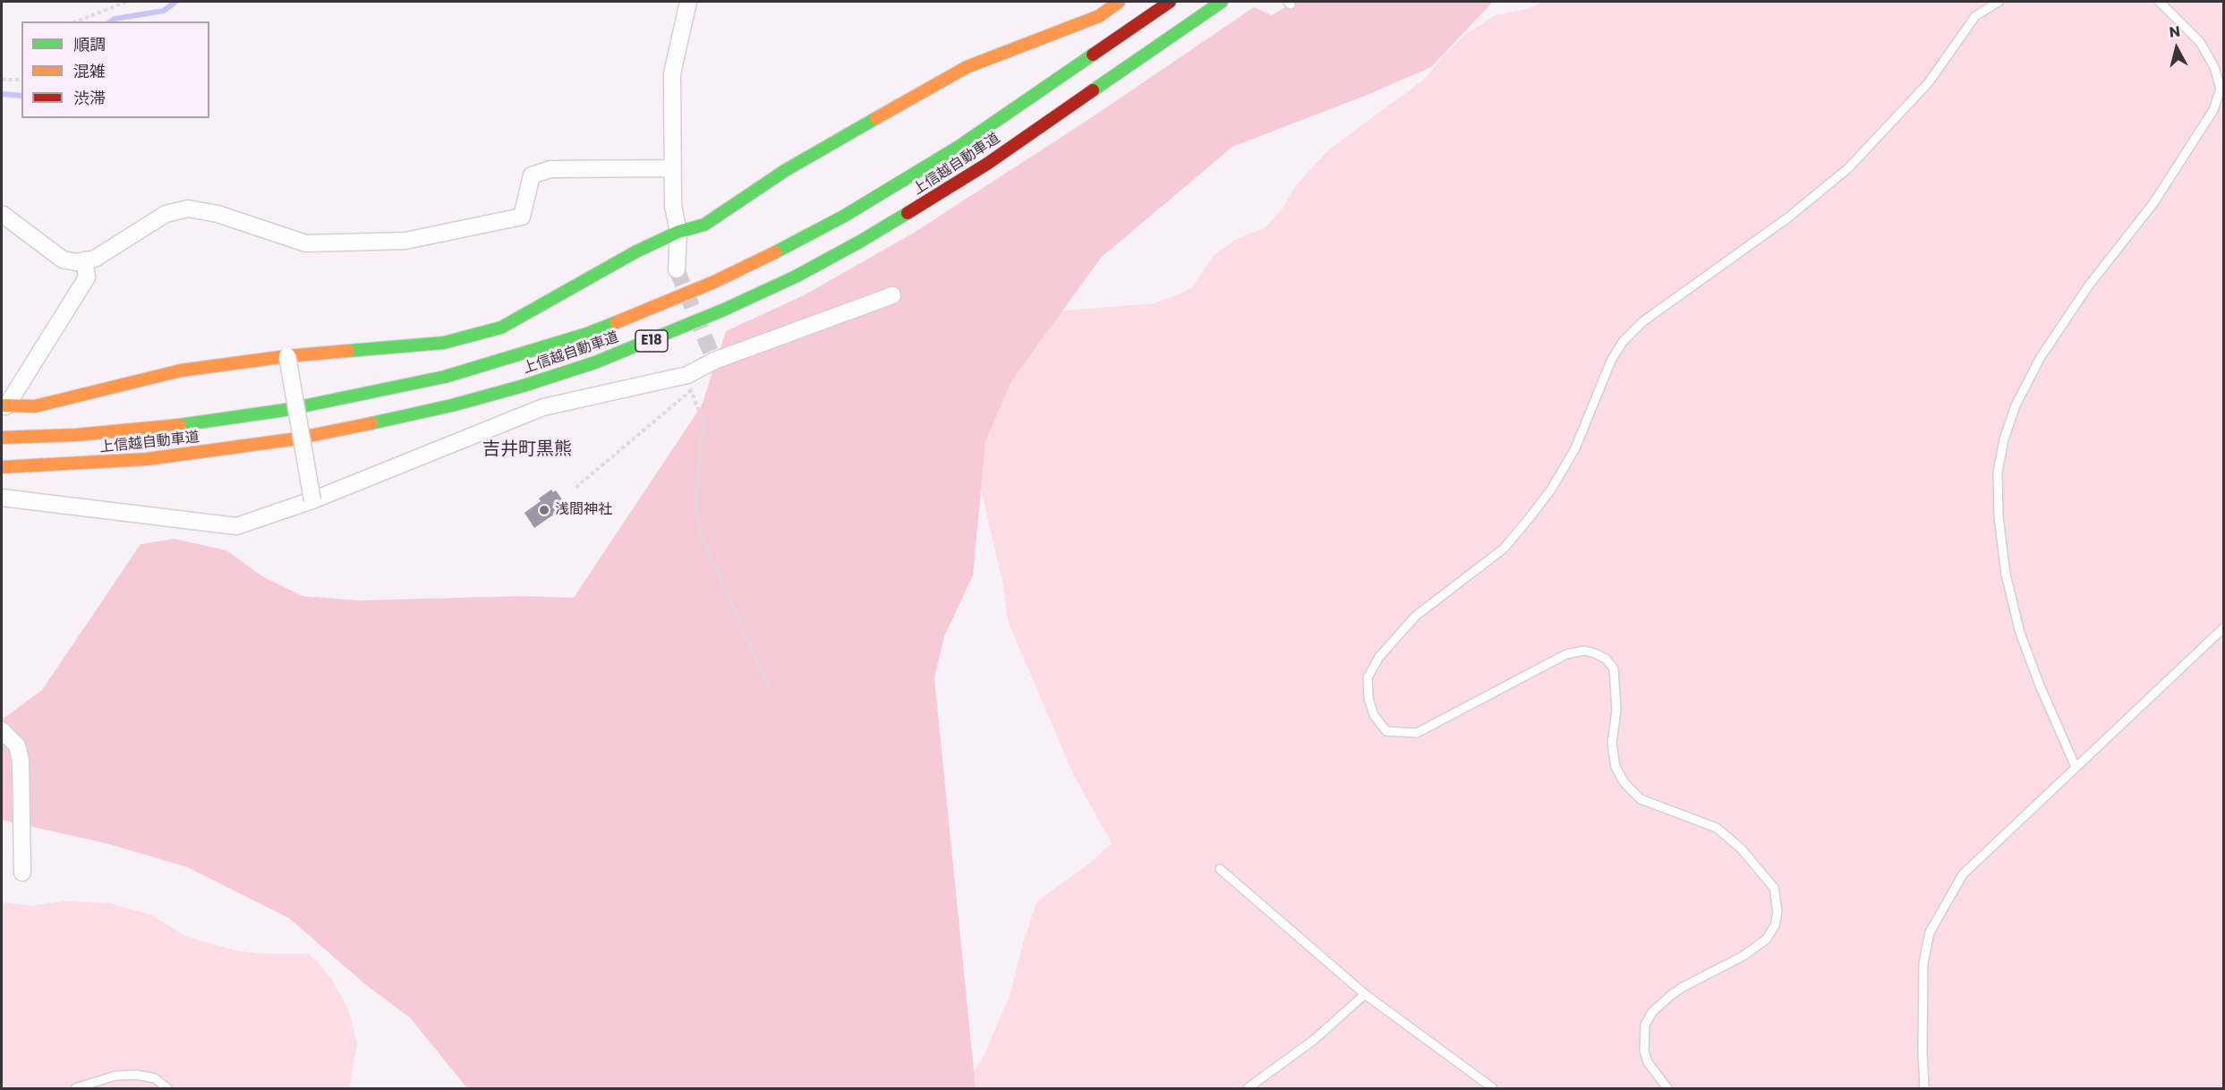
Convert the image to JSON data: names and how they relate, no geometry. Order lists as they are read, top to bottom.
{
  "streets": {
    "main road": ["上信越自動車道", "E18"]
  },
  "districts": ["吉井町黒熊"],
  "places": ["浅間神社"],
  "legend": ["順調", "混雑", "渋滞"],
  "north": "top"
}
